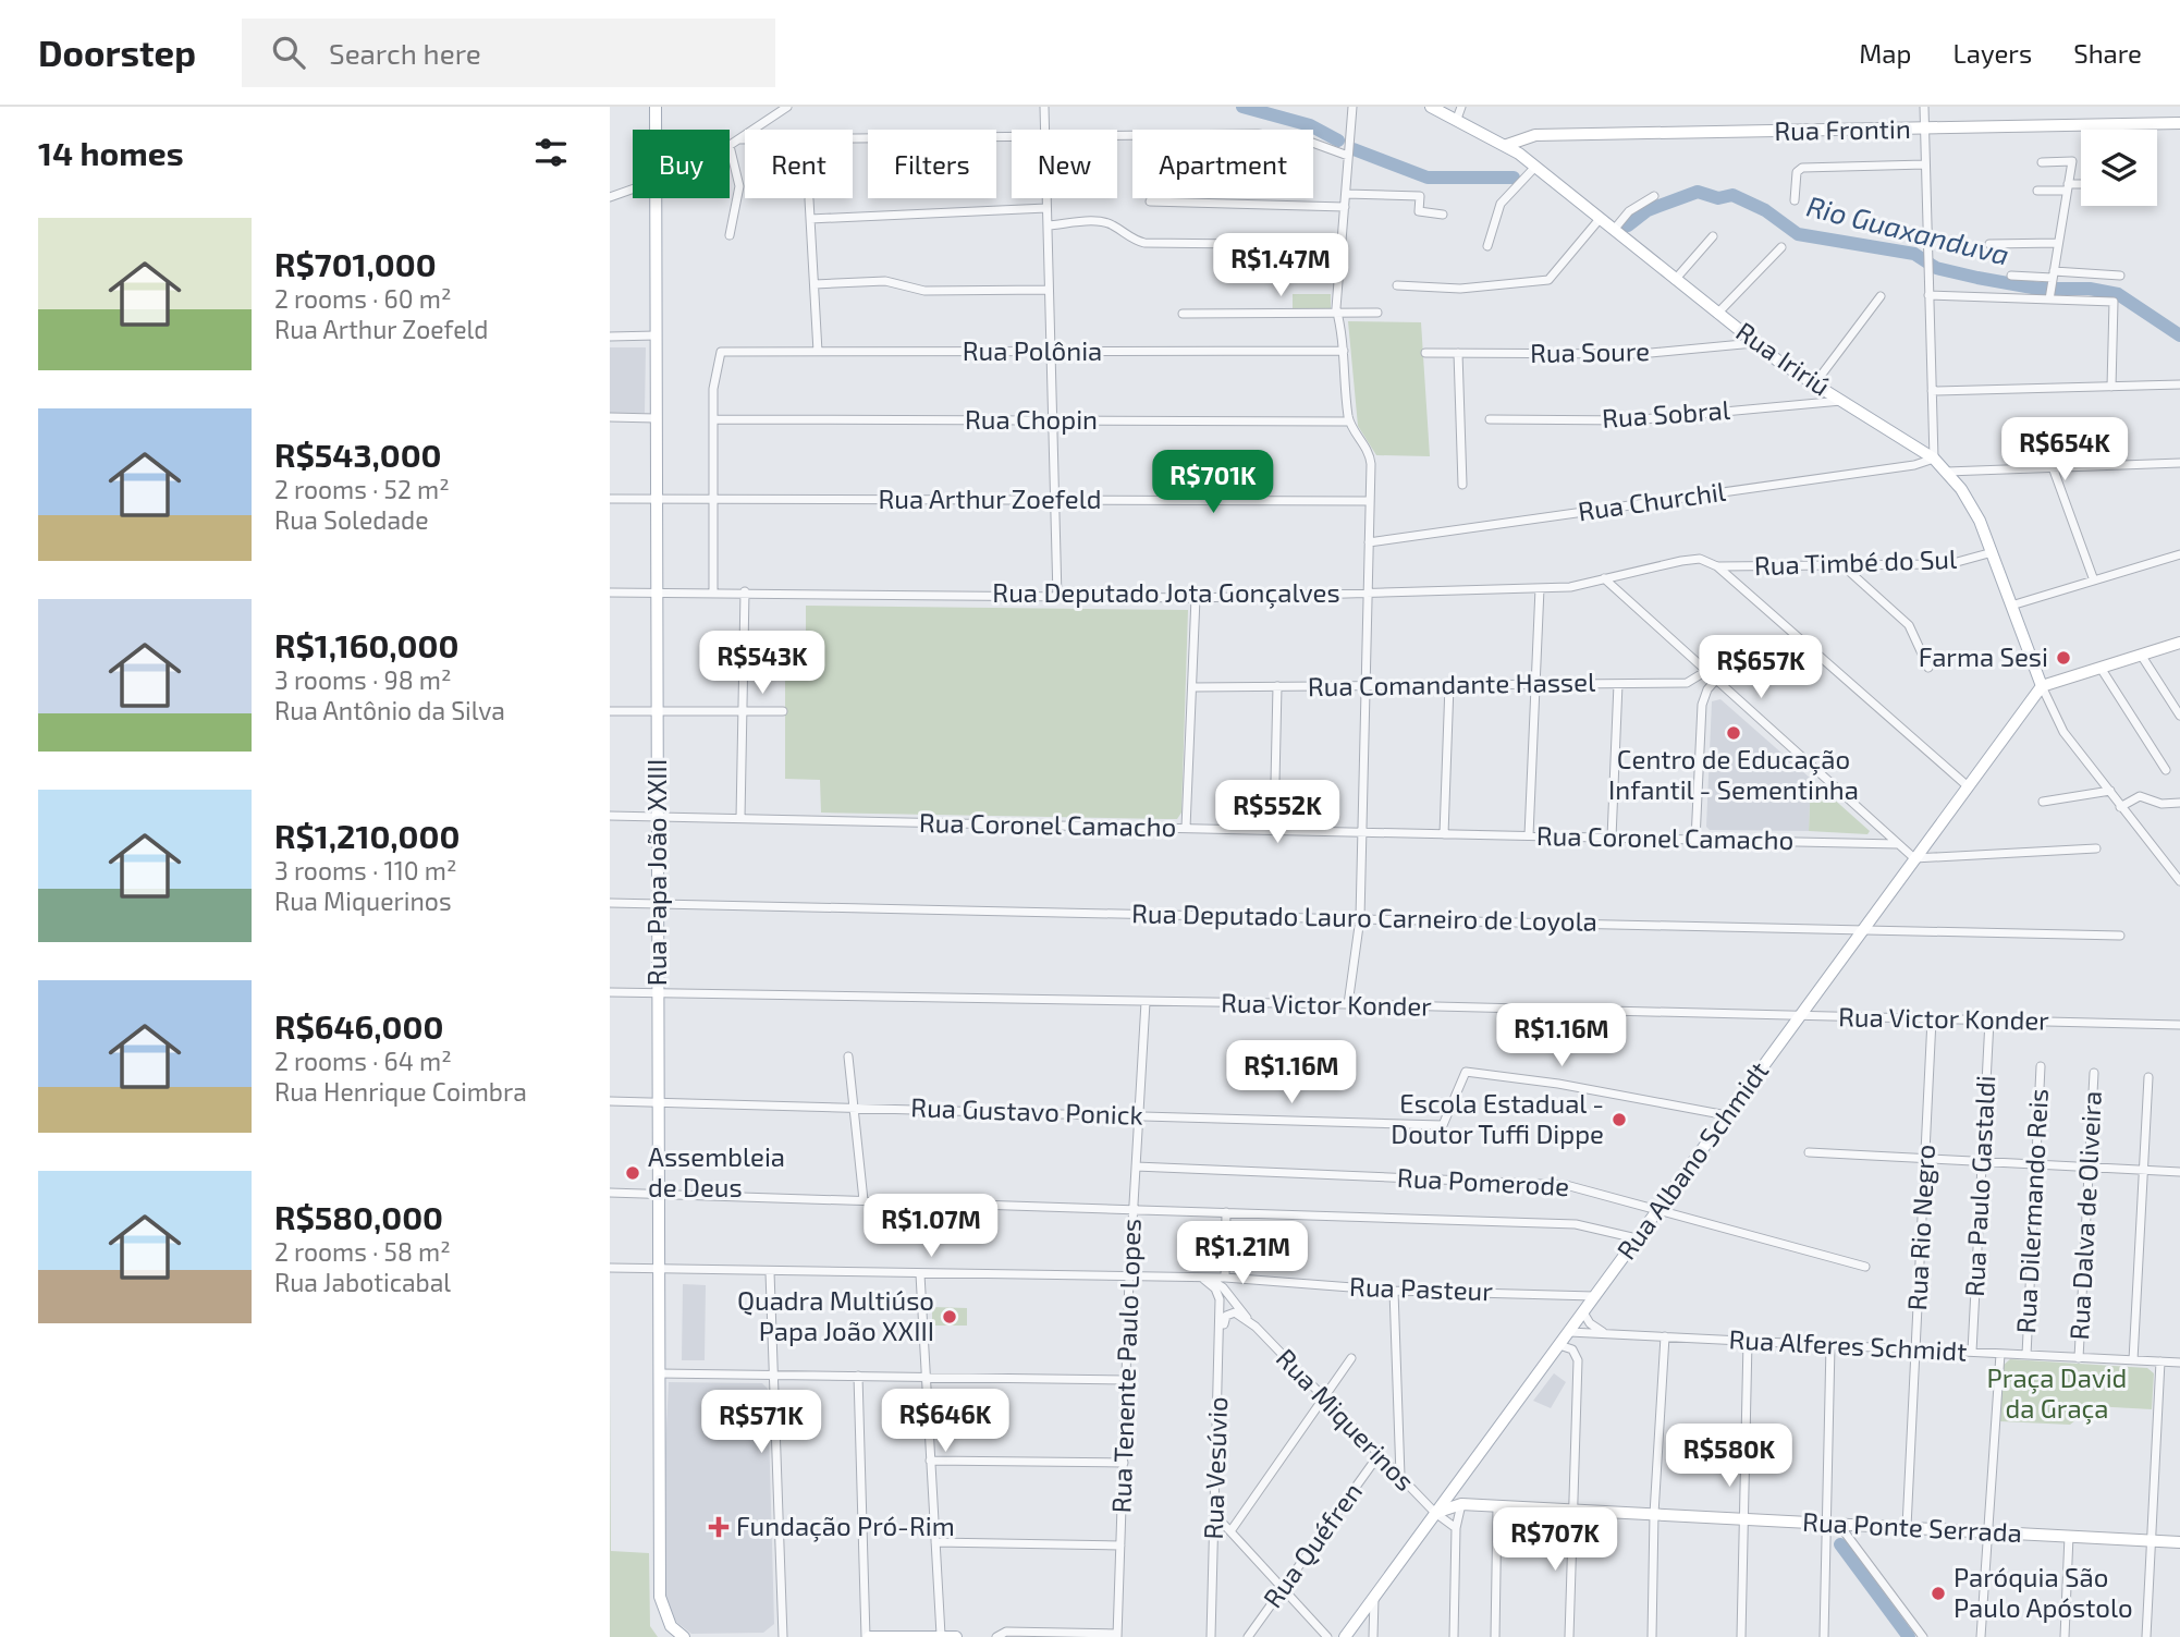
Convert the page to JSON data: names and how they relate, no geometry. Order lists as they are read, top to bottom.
{
  "streets": {
    "main road": [
      "Rua Frontin",
      "Rua Iririú",
      "Rua Papa João XXIII",
      "Rua Albano Schmidt",
      "Rua Ponte Serrada"
    ],
    "street": [
      "Rua Polônia",
      "Rua Soure",
      "Rua Sobral",
      "Rua Chopin",
      "Rua Arthur Zoefeld",
      "Rua Churchil",
      "Rua Timbé do Sul",
      "Rua Deputado Jota Gonçalves",
      "Rua Comandante Hassel",
      "Rua Coronel Camacho",
      "Rua Deputado Lauro Carneiro de Loyola",
      "Rua Victor Konder",
      "Rua Gustavo Ponick",
      "Rua Pomerode",
      "Rua Paulo Gastaldi",
      "Rua Dilermando Reis",
      "Rua Dalva de Oliveira",
      "Rua Rio Negro",
      "Rua Pasteur",
      "Rua Alferes Schmidt",
      "Rua Tenente Paulo Lopes",
      "Rua Miquerinos",
      "Rua Vesúvio",
      "Rua Quéfren"
    ]
  },
  "crossings": [
    ["Rua Frontin", "Rua Iririú"],
    ["Rua Polônia", "Rua Chopin"],
    ["Rua Soure", "Rua Iririú"],
    ["Rua Iririú", "Rua Sobral"],
    ["Rua Iririú", "Rua Churchil"],
    ["Rua Iririú", "Rua Timbé do Sul"],
    ["Rua Iririú", "Rua Albano Schmidt"],
    ["Rua Arthur Zoefeld", "Rua Papa João XXIII"],
    ["Rua Timbé do Sul", "Rua Deputado Jota Gonçalves"],
    ["Rua Deputado Jota Gonçalves", "Rua Papa João XXIII"],
    ["Rua Coronel Camacho", "Rua Papa João XXIII"],
    ["Rua Papa João XXIII", "Rua Deputado Lauro Carneiro de Loyola"],
    ["Rua Papa João XXIII", "Rua Victor Konder"],
    ["Rua Papa João XXIII", "Rua Gustavo Ponick"],
    ["Rua Papa João XXIII", "Rua Pasteur"],
    ["Rua Deputado Lauro Carneiro de Loyola", "Rua Albano Schmidt"],
    ["Rua Victor Konder", "Rua Albano Schmidt"],
    ["Rua Victor Konder", "Rua Paulo Gastaldi"],
    ["Rua Victor Konder", "Rua Rio Negro"],
    ["Rua Victor Konder", "Rua Tenente Paulo Lopes"],
    ["Rua Gustavo Ponick", "Rua Albano Schmidt"],
    ["Rua Gustavo Ponick", "Rua Tenente Paulo Lopes"],
    ["Rua Albano Schmidt", "Rua Pomerode"],
    ["Rua Albano Schmidt", "Rua Pasteur"],
    ["Rua Albano Schmidt", "Rua Alferes Schmidt"],
    ["Rua Albano Schmidt", "Rua Miquerinos"],
    ["Rua Albano Schmidt", "Rua Ponte Serrada"],
    ["Rua Pomerode", "Rua Tenente Paulo Lopes"],
    ["Rua Paulo Gastaldi", "Rua Alferes Schmidt"],
    ["Rua Dilermando Reis", "Rua Alferes Schmidt"],
    ["Rua Dalva de Oliveira", "Rua Alferes Schmidt"],
    ["Rua Rio Negro", "Rua Alferes Schmidt"],
    ["Rua Rio Negro", "Rua Ponte Serrada"],
    ["Rua Pasteur", "Rua Tenente Paulo Lopes"],
    ["Rua Pasteur", "Rua Miquerinos"],
    ["Rua Pasteur", "Rua Vesúvio"],
    ["Rua Miquerinos", "Rua Vesúvio"],
    ["Rua Miquerinos", "Rua Ponte Serrada"],
    ["Rua Miquerinos", "Rua Quéfren"]
  ],
  "water": ["Rio Guaxanduva"],
  "parks": ["Praça David da Graça"],
  "places": {
    "other": [
      "Farma Sesi",
      "Centro de Educação Infantil - Sementinha",
      "Escola Estadual - Doutor Tuffi Dippe",
      "Assembleia de Deus",
      "Quadra Multiúso Papa João XXIII",
      "Paróquia São Paulo Apóstolo"
    ],
    "health": ["Fundação Pró-Rim"]
  },
  "page": {
    "header": "Doorstep",
    "search": "Search here",
    "nav": ["Map", "Layers", "Share"],
    "heading": "14 homes",
    "chip": [
      "Buy",
      "Rent",
      "Filters",
      "New",
      "Apartment"
    ],
    "list": [
      {
        "name": "R$701,000",
        "note": "2 rooms · 60 m² · Rua Arthur Zoefeld"
      },
      {
        "name": "R$543,000",
        "note": "2 rooms · 52 m² · Rua Soledade"
      },
      {
        "name": "R$1,160,000",
        "note": "3 rooms · 98 m² · Rua Antônio da Silva"
      },
      {
        "name": "R$1,210,000",
        "note": "3 rooms · 110 m² · Rua Miquerinos"
      },
      {
        "name": "R$646,000",
        "note": "2 rooms · 64 m² · Rua Henrique Coimbra"
      },
      {
        "name": "R$580,000",
        "note": "2 rooms · 58 m² · Rua Jaboticabal"
      }
    ],
    "price": [
      "R$1.47M",
      "R$654K",
      "R$701K",
      "R$543K",
      "R$657K",
      "R$552K",
      "R$1.16M",
      "R$1.16M",
      "R$1.07M",
      "R$1.21M",
      "R$646K",
      "R$571K",
      "R$580K",
      "R$707K"
    ]
  }
}
